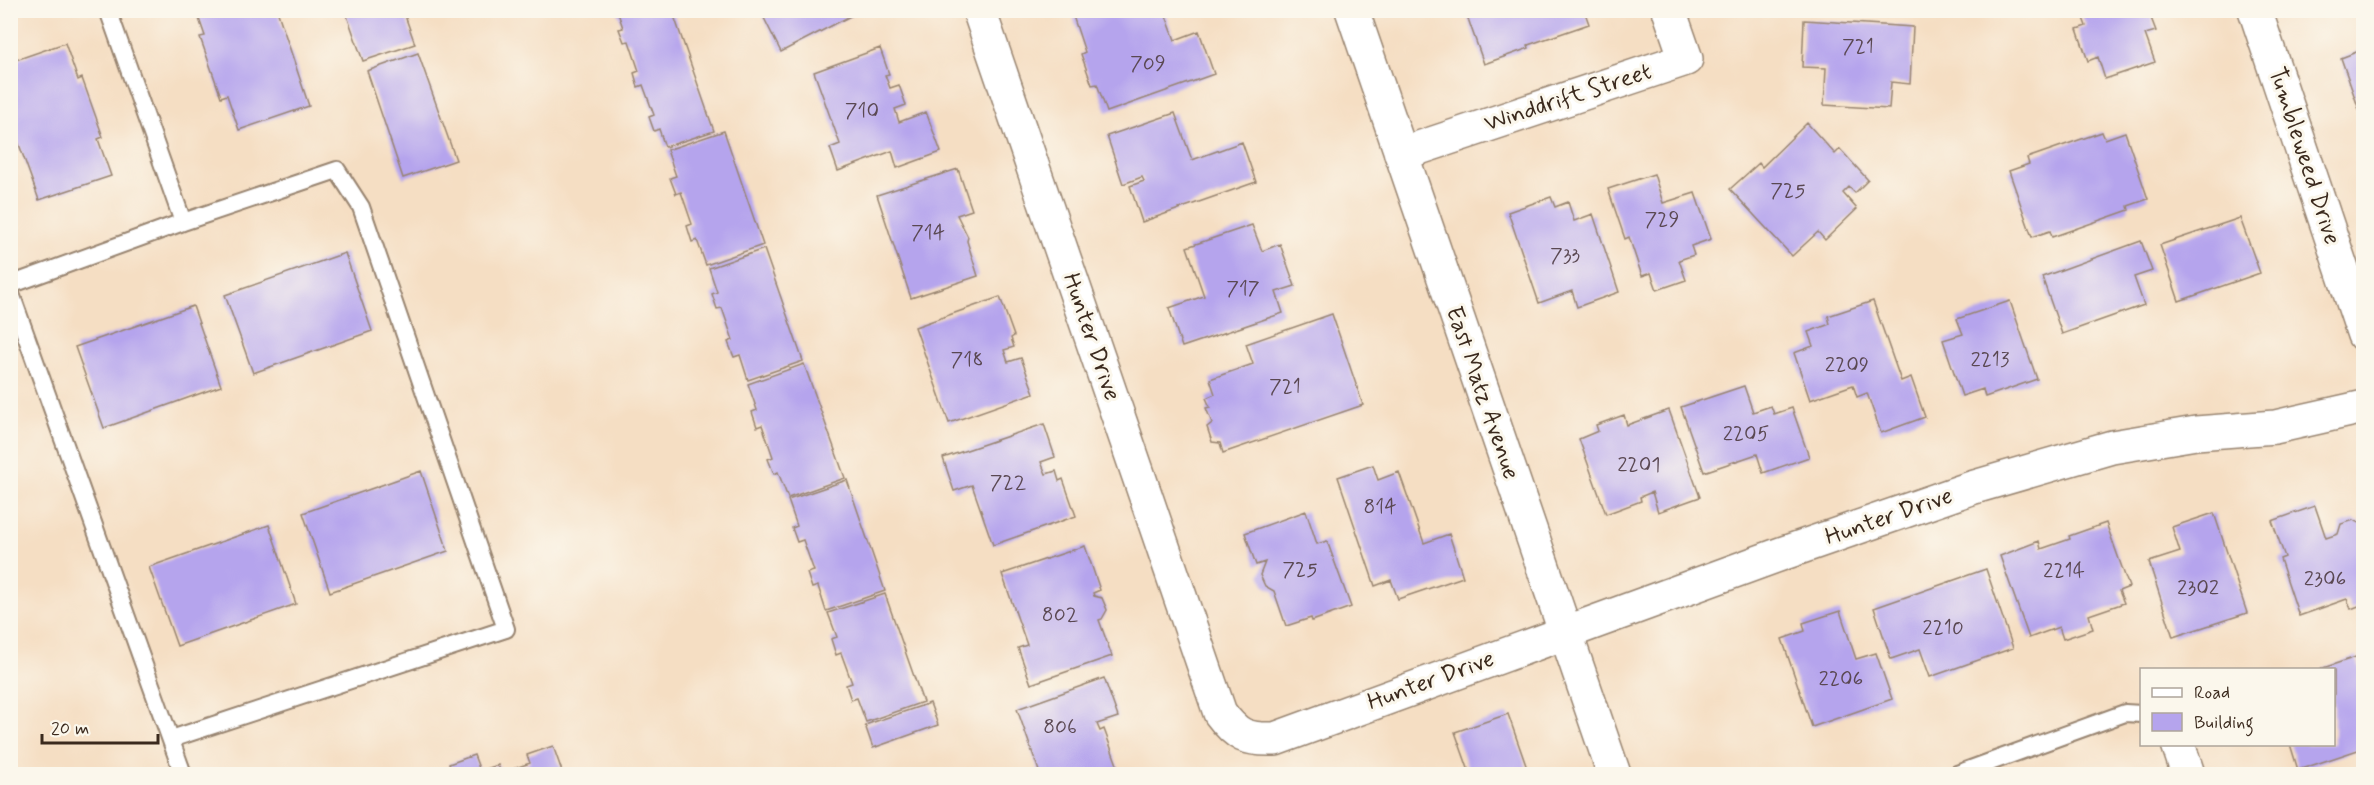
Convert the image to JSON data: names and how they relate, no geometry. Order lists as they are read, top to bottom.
{
  "streets": {
    "street": [
      "Winddrift Street",
      "Tumbleweed Drive",
      "Hunter Drive",
      "East Matz Avenue"
    ]
  },
  "crossings": [
    ["Winddrift Street", "East Matz Avenue"],
    ["Hunter Drive", "East Matz Avenue"]
  ],
  "house_numbers": [
    "721",
    "709",
    "710",
    "725",
    "729",
    "714",
    "733",
    "717",
    "718",
    "2213",
    "2209",
    "721",
    "2205",
    "2201",
    "722",
    "814",
    "725",
    "2214",
    "2306",
    "2302",
    "802",
    "2210",
    "2206",
    "806"
  ],
  "legend": ["Road", "Building"],
  "scale_bar": "20 m"
}
